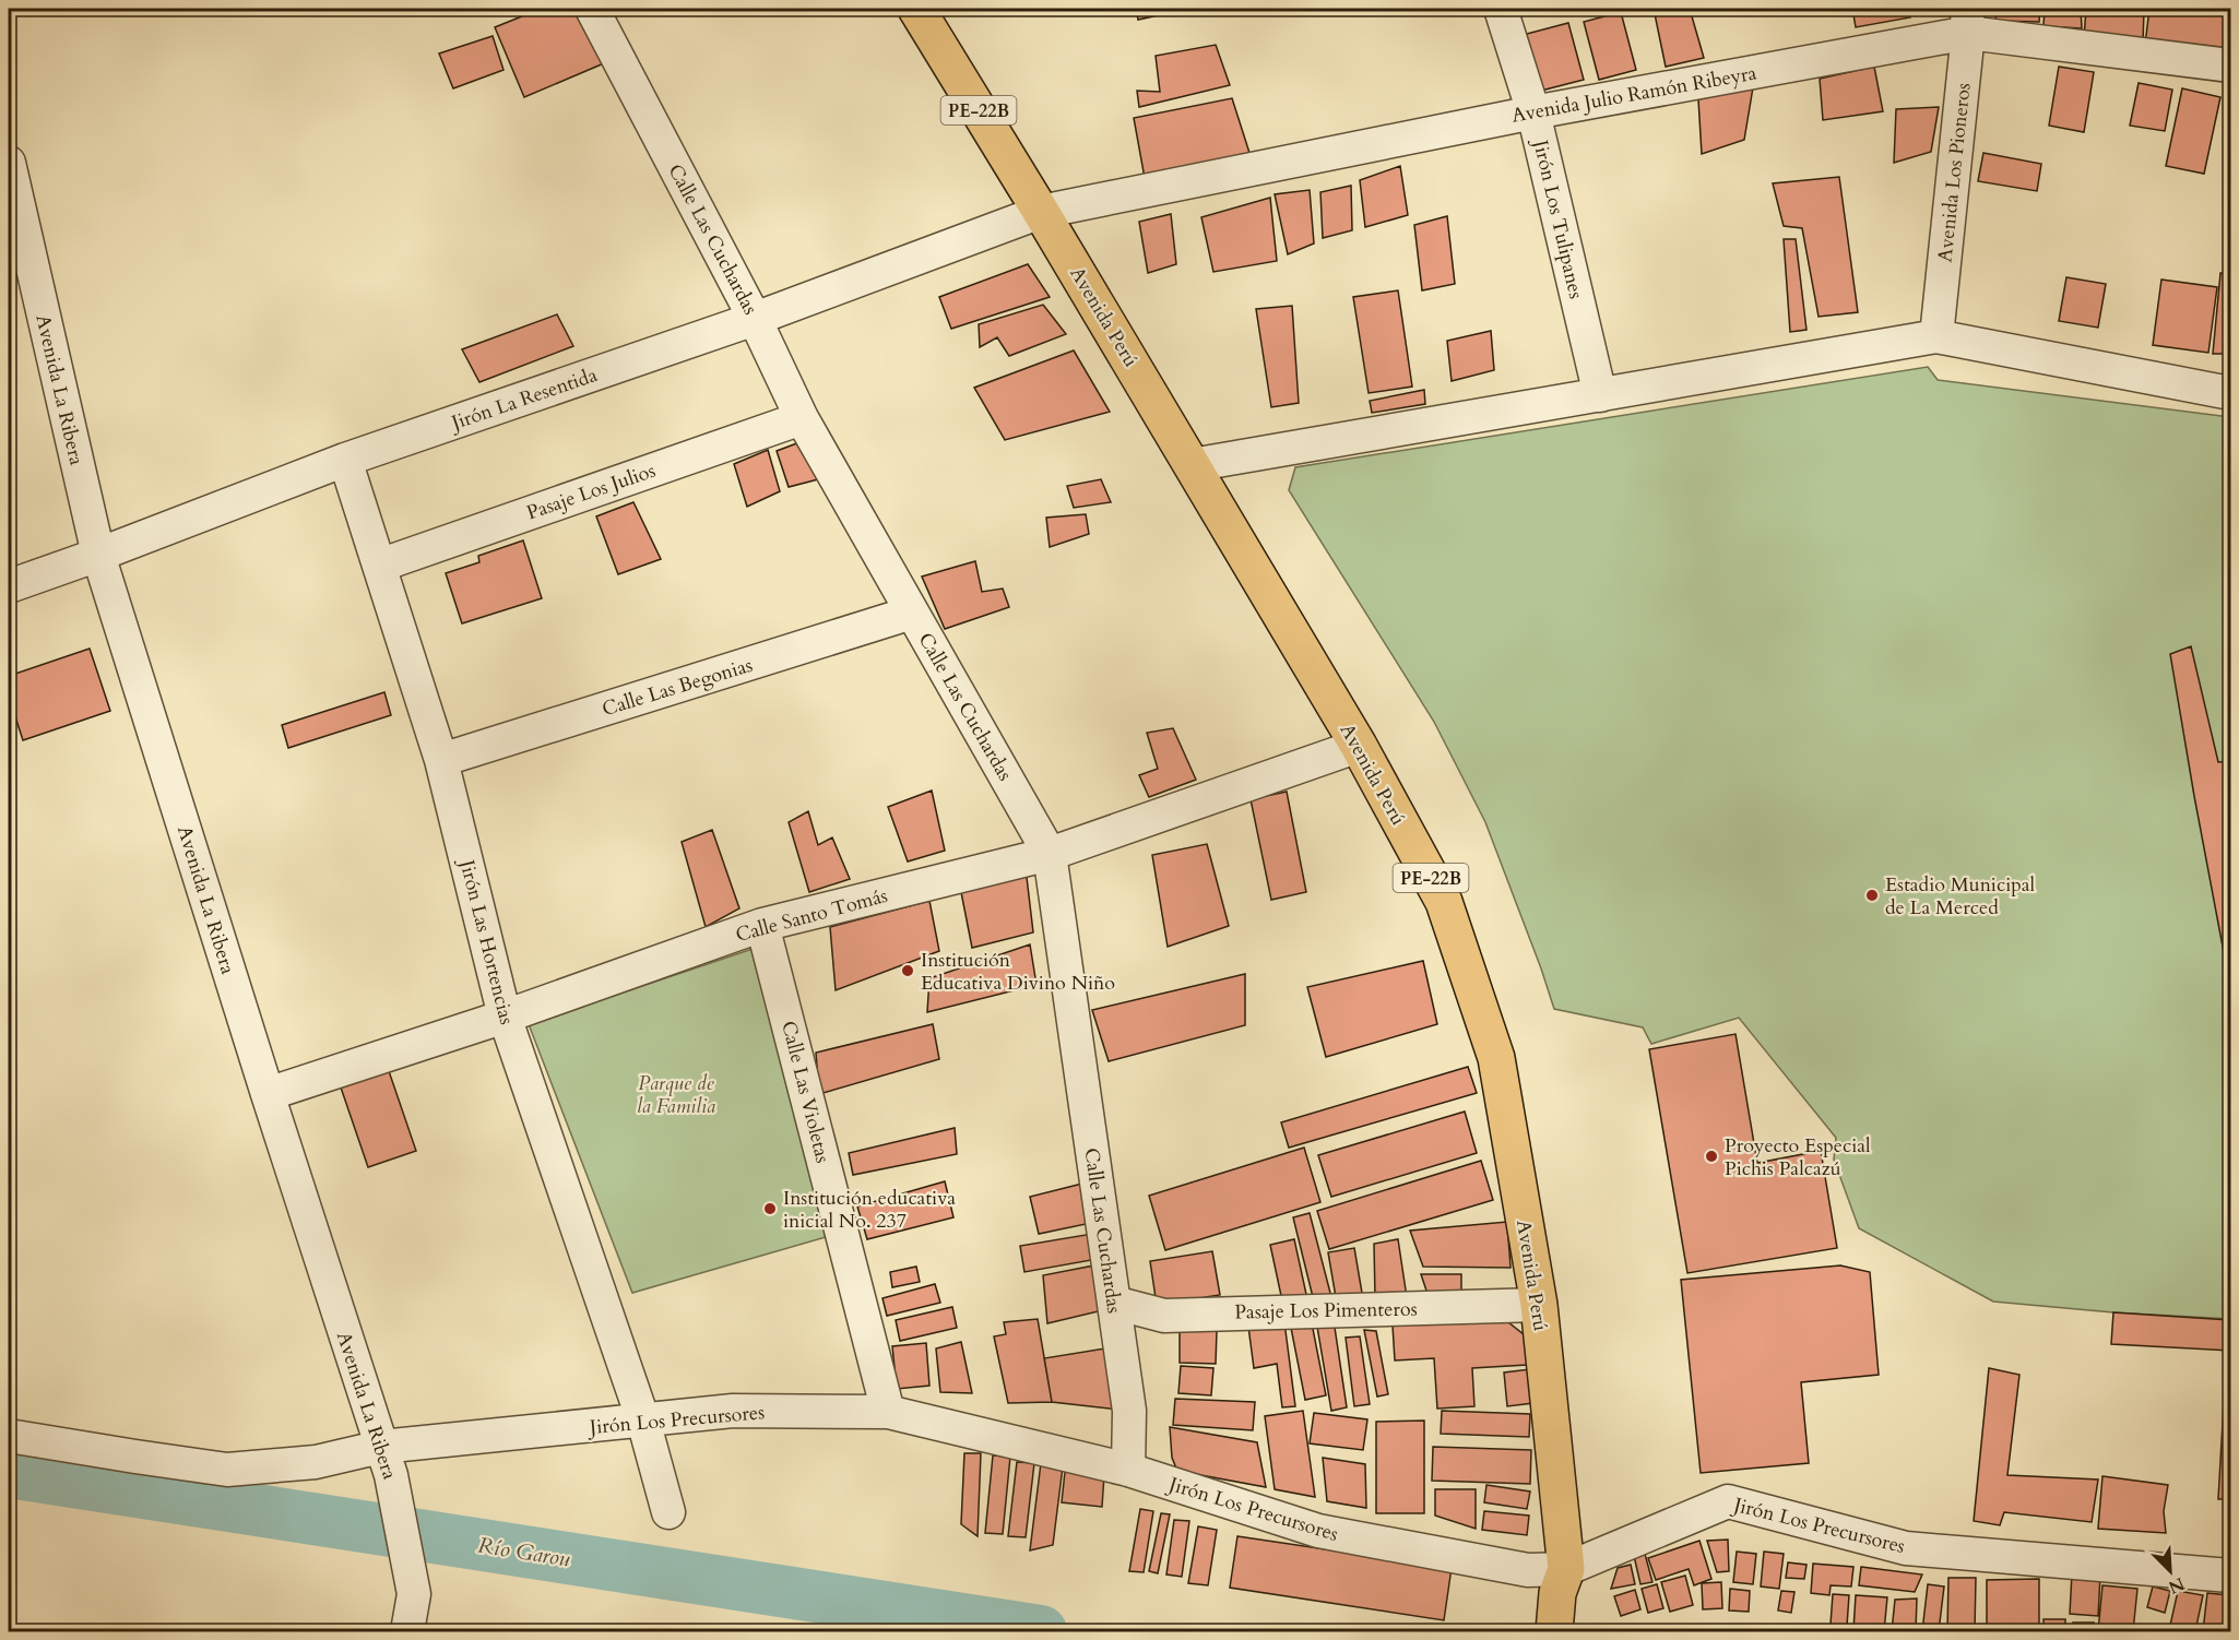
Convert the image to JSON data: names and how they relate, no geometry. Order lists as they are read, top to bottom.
{
  "streets": {
    "highway": ["PE-22B", "Avenida Perú"],
    "street": [
      "Avenida Julio Ramón Ribeyra",
      "Avenida Los Pioneros",
      "Jirón Los Tulipanes",
      "Calle Las Cuchardas",
      "Avenida La Ribera",
      "Jirón La Resentida",
      "Pasaje Los Julios",
      "Calle Las Begonias",
      "Calle Santo Tomás",
      "Jirón Las Hortencias",
      "Calle Las Violetas",
      "Pasaje Los Pimenteros",
      "Jirón Los Precursores"
    ]
  },
  "crossings": [
    ["Avenida Julio Ramón Ribeyra", "Avenida Los Pioneros"],
    ["Avenida Julio Ramón Ribeyra", "Jirón Los Tulipanes"],
    ["Avenida Julio Ramón Ribeyra", "Avenida Perú"],
    ["Avenida Julio Ramón Ribeyra", "Jirón La Resentida"],
    ["Calle Las Cuchardas", "Jirón La Resentida"],
    ["Calle Las Cuchardas", "Pasaje Los Julios"],
    ["Calle Las Cuchardas", "Calle Las Begonias"],
    ["Calle Las Cuchardas", "Calle Santo Tomás"],
    ["Calle Las Cuchardas", "Pasaje Los Pimenteros"],
    ["Calle Las Cuchardas", "Jirón Los Precursores"],
    ["Avenida Perú", "Jirón La Resentida"],
    ["Avenida Perú", "Calle Santo Tomás"],
    ["Avenida Perú", "Pasaje Los Pimenteros"],
    ["Avenida Perú", "Jirón Los Precursores"],
    ["Avenida La Ribera", "Jirón La Resentida"],
    ["Avenida La Ribera", "Calle Santo Tomás"],
    ["Avenida La Ribera", "Jirón Los Precursores"],
    ["Jirón La Resentida", "Jirón Las Hortencias"],
    ["Pasaje Los Julios", "Jirón Las Hortencias"],
    ["Calle Las Begonias", "Jirón Las Hortencias"],
    ["Calle Santo Tomás", "Jirón Las Hortencias"],
    ["Calle Santo Tomás", "Calle Las Violetas"],
    ["Jirón Las Hortencias", "Jirón Los Precursores"],
    ["Calle Las Violetas", "Jirón Los Precursores"]
  ],
  "water": ["Río Garou"],
  "parks": ["Parque de la Familia"],
  "places": [
    "Estadio Municipal de La Merced",
    "Institución Educativa Divino Niño",
    "Proyecto Especial Pichis Palcazú",
    "Institución educativa inicial No. 237"
  ],
  "north": "bottom right"
}
